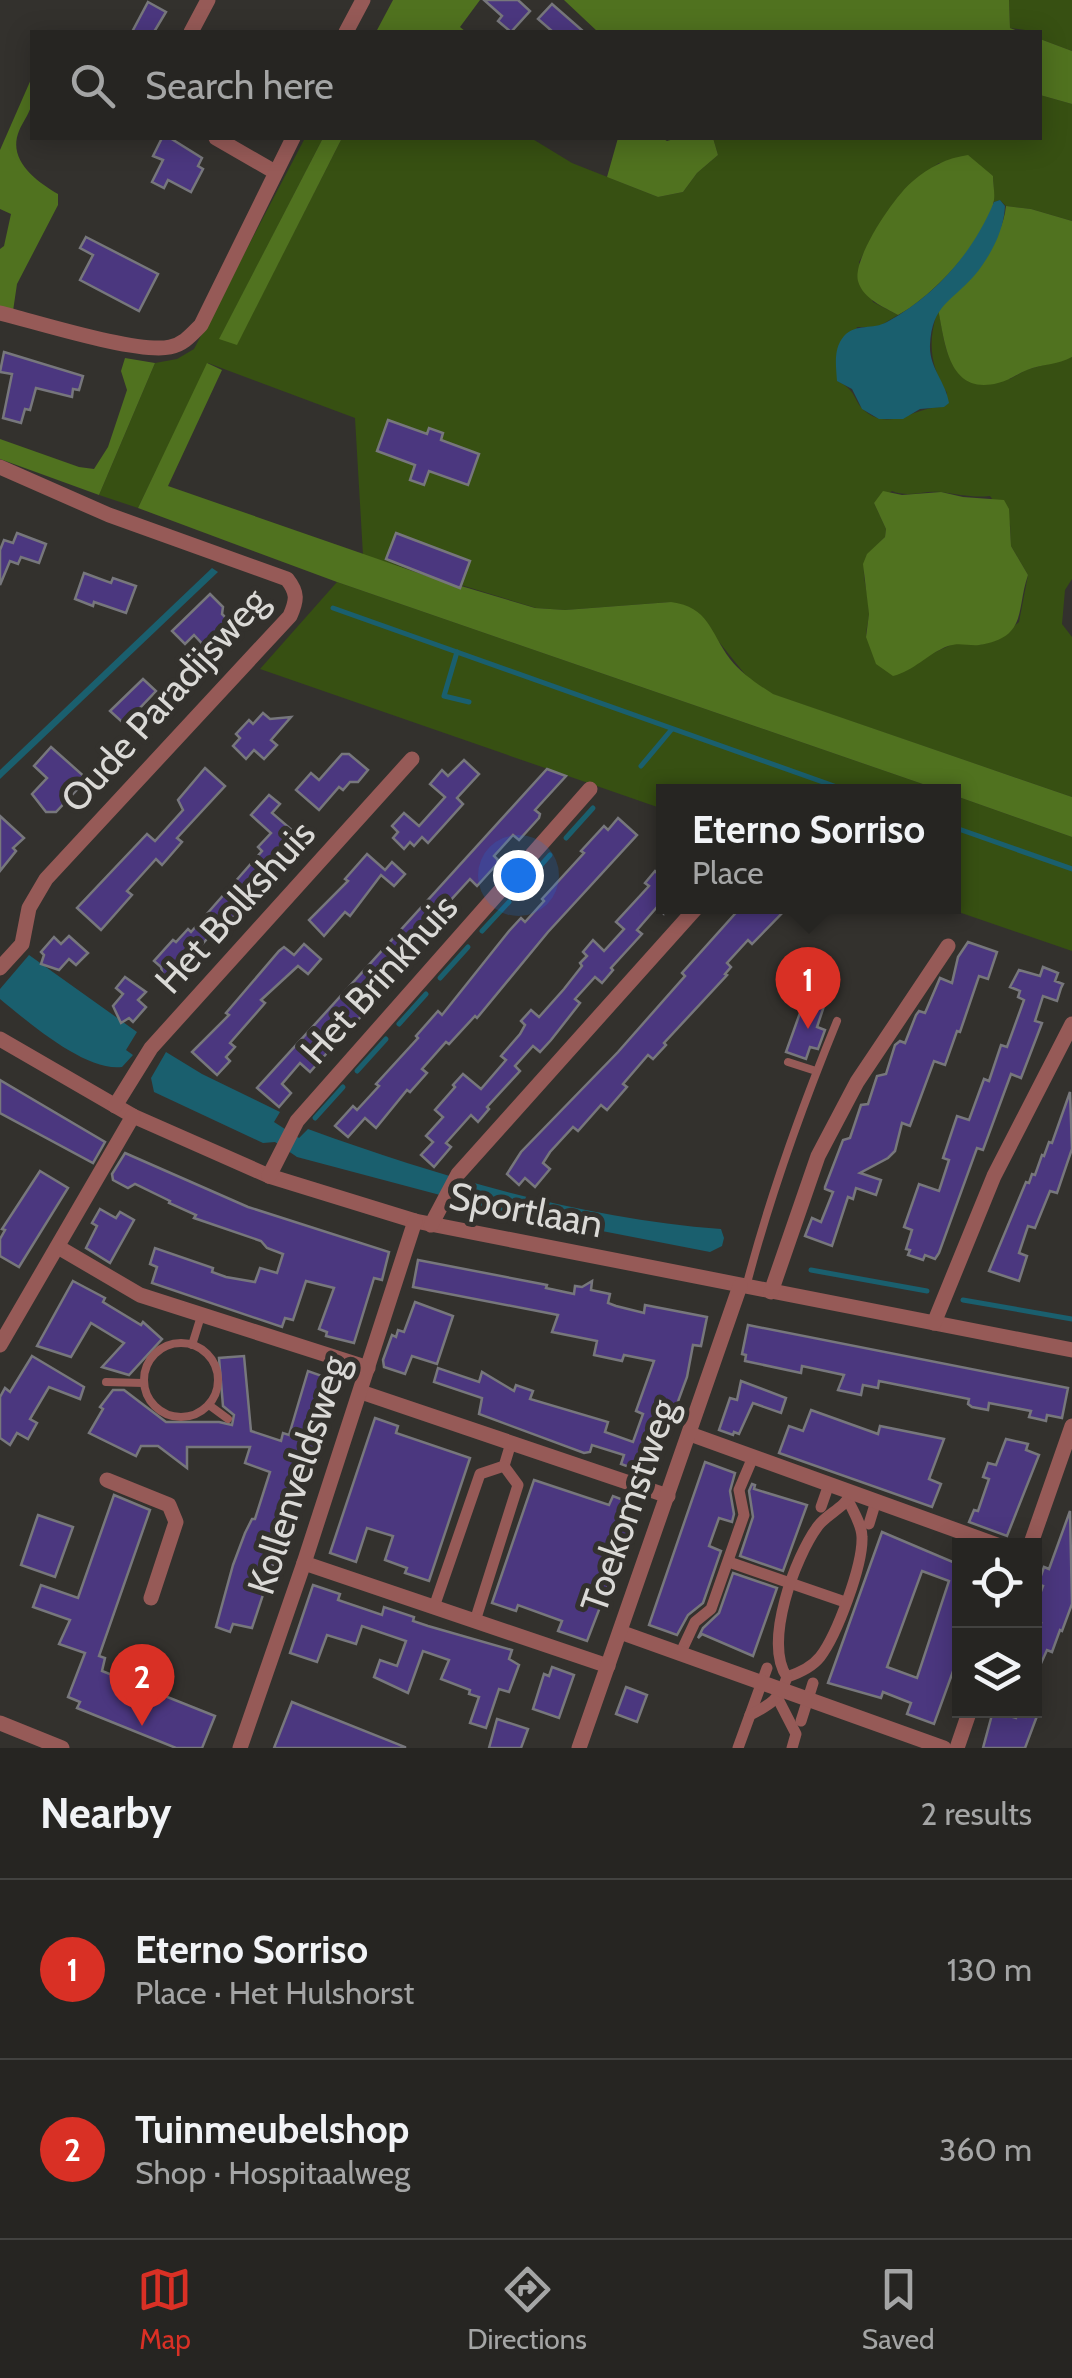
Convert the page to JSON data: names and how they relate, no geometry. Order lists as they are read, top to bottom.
{
  "streets": {
    "street": [
      "Oude Paradijsweg",
      "Het Bolkshuis",
      "Het Brinkhuis",
      "Sportlaan",
      "Kollenveldsweg",
      "Toekomstweg"
    ]
  },
  "crossings": [
    ["Het Bolkshuis", "Sportlaan"],
    ["Het Brinkhuis", "Sportlaan"],
    ["Sportlaan", "Kollenveldsweg"],
    ["Sportlaan", "Toekomstweg"]
  ],
  "page": {
    "search": "Search here",
    "popup": ["Eterno Sorriso", "Place"],
    "pins": ["1", "2"],
    "heading": ["Nearby", "2 results"],
    "list": [
      {
        "mark": "1",
        "name": "Eterno Sorriso",
        "note": "Place · Het Hulshorst",
        "value": "130 m"
      },
      {
        "mark": "2",
        "name": "Tuinmeubelshop",
        "note": "Shop · Hospitaalweg",
        "value": "360 m"
      }
    ],
    "nav": ["Map", "Directions", "Saved"]
  }
}
